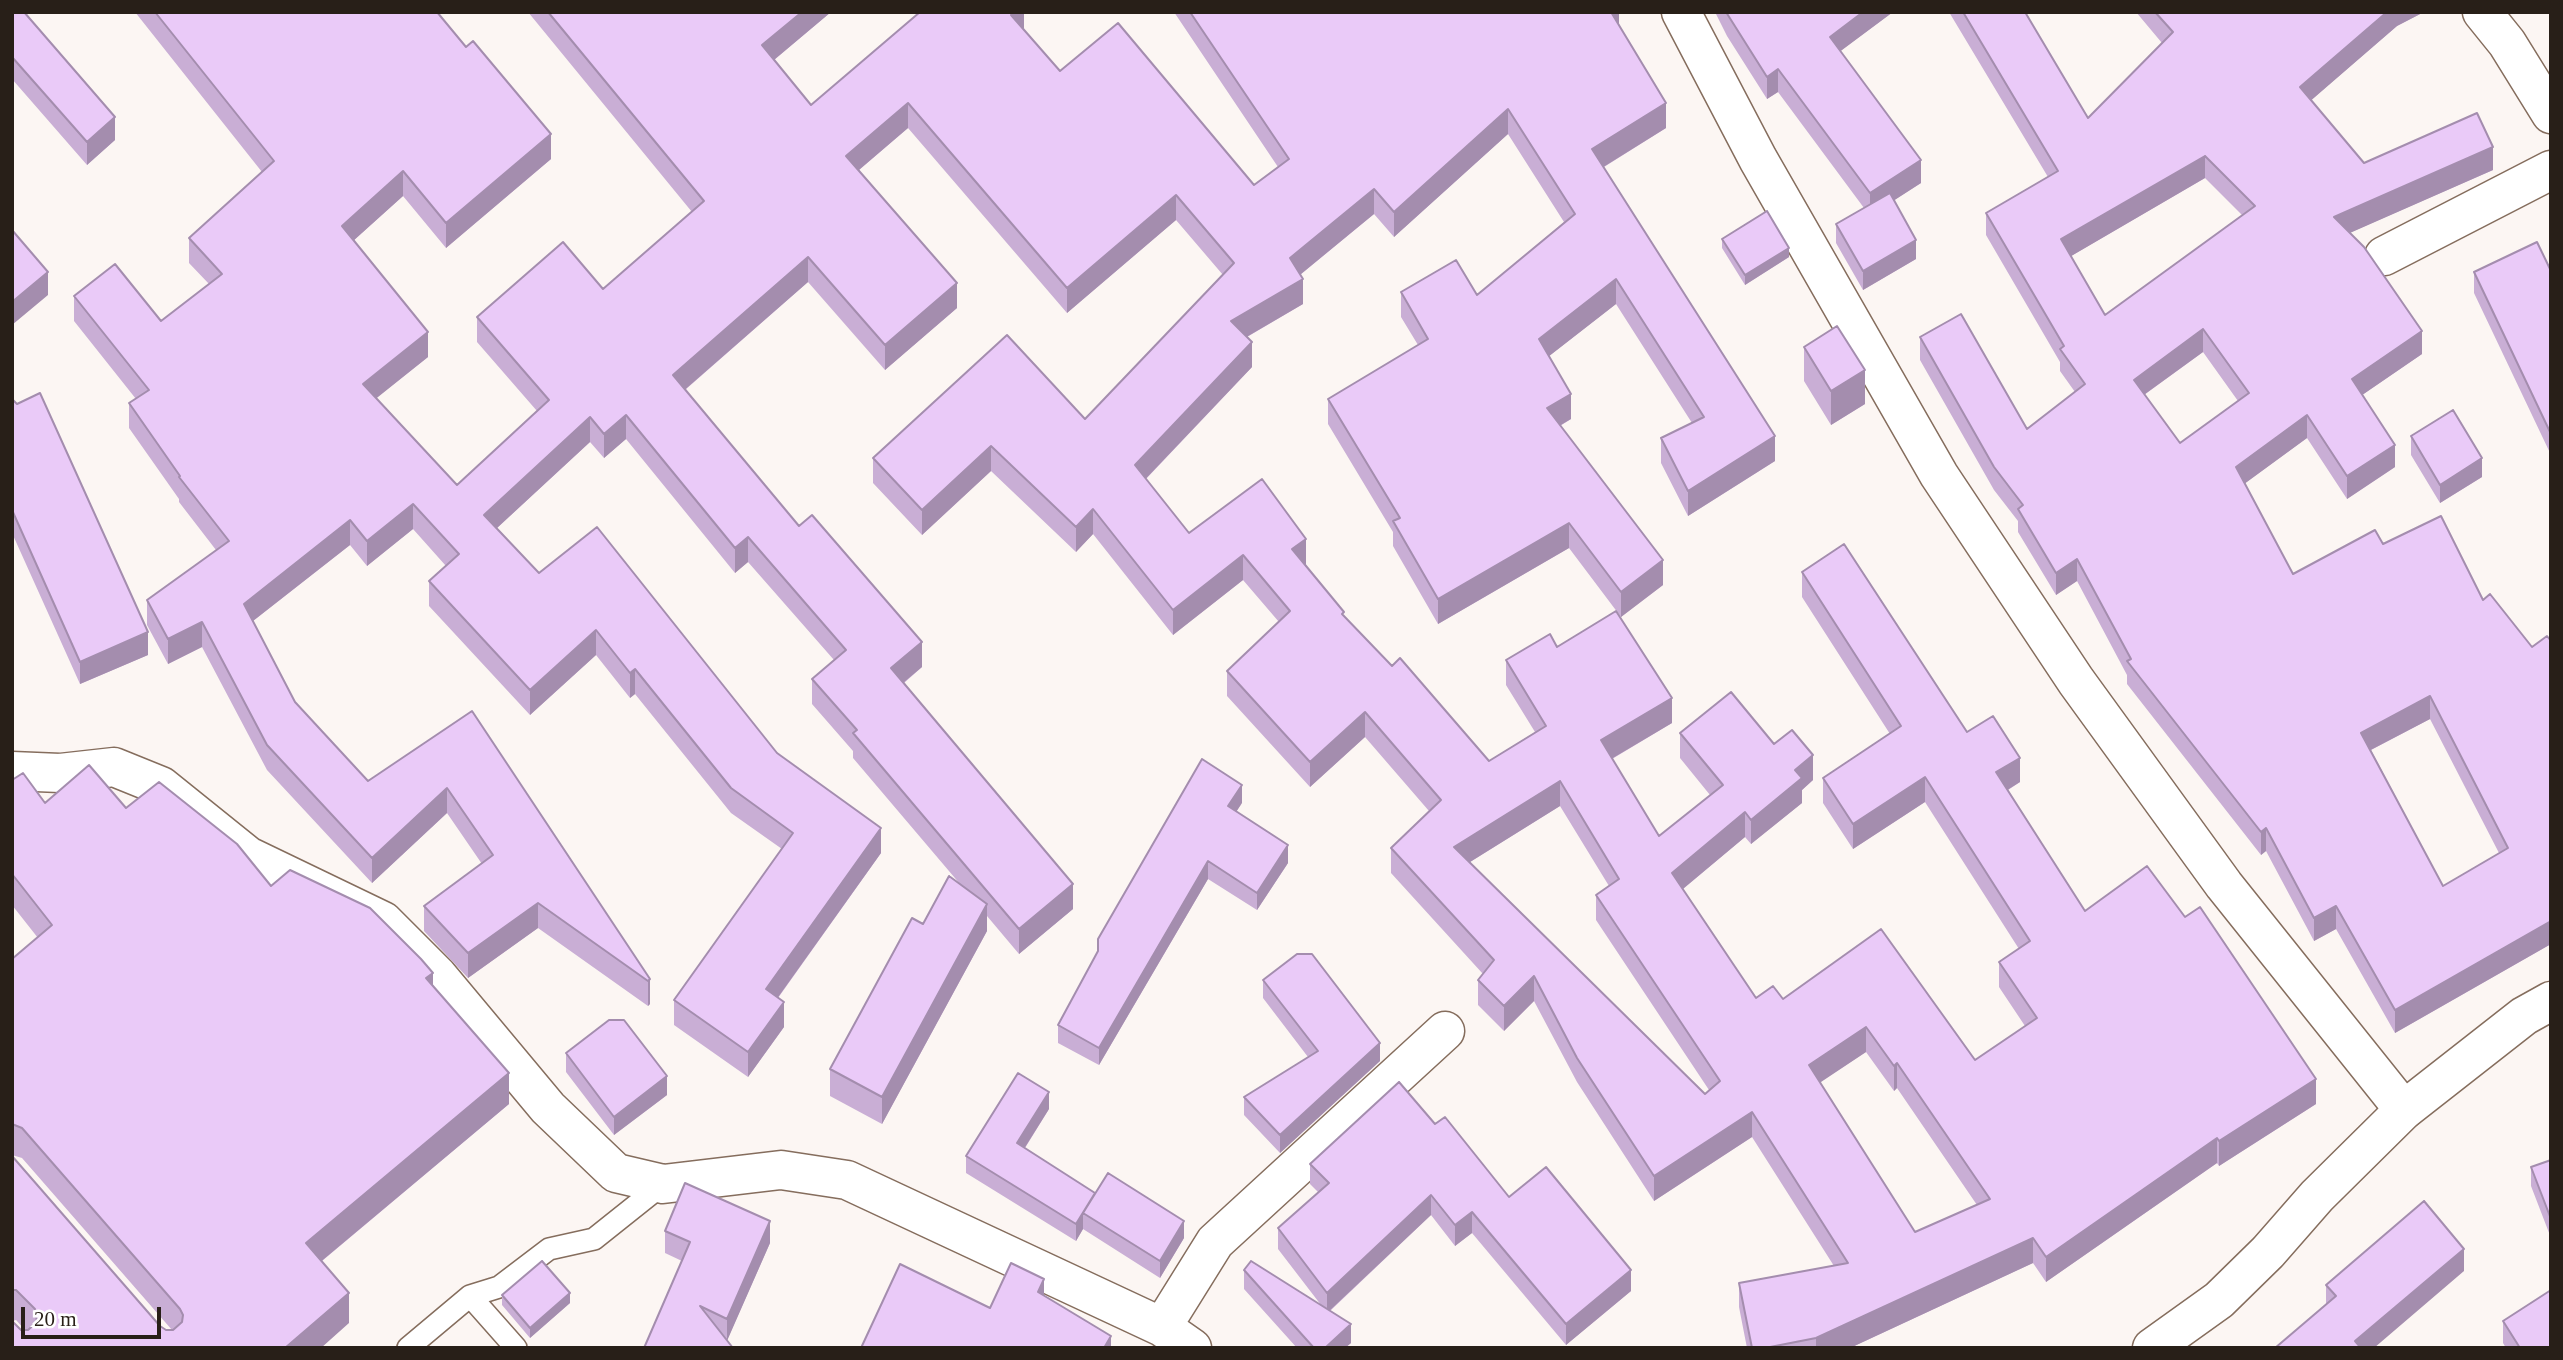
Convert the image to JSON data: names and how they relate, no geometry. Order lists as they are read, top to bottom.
{
  "scale_bar": "20 m"
}
